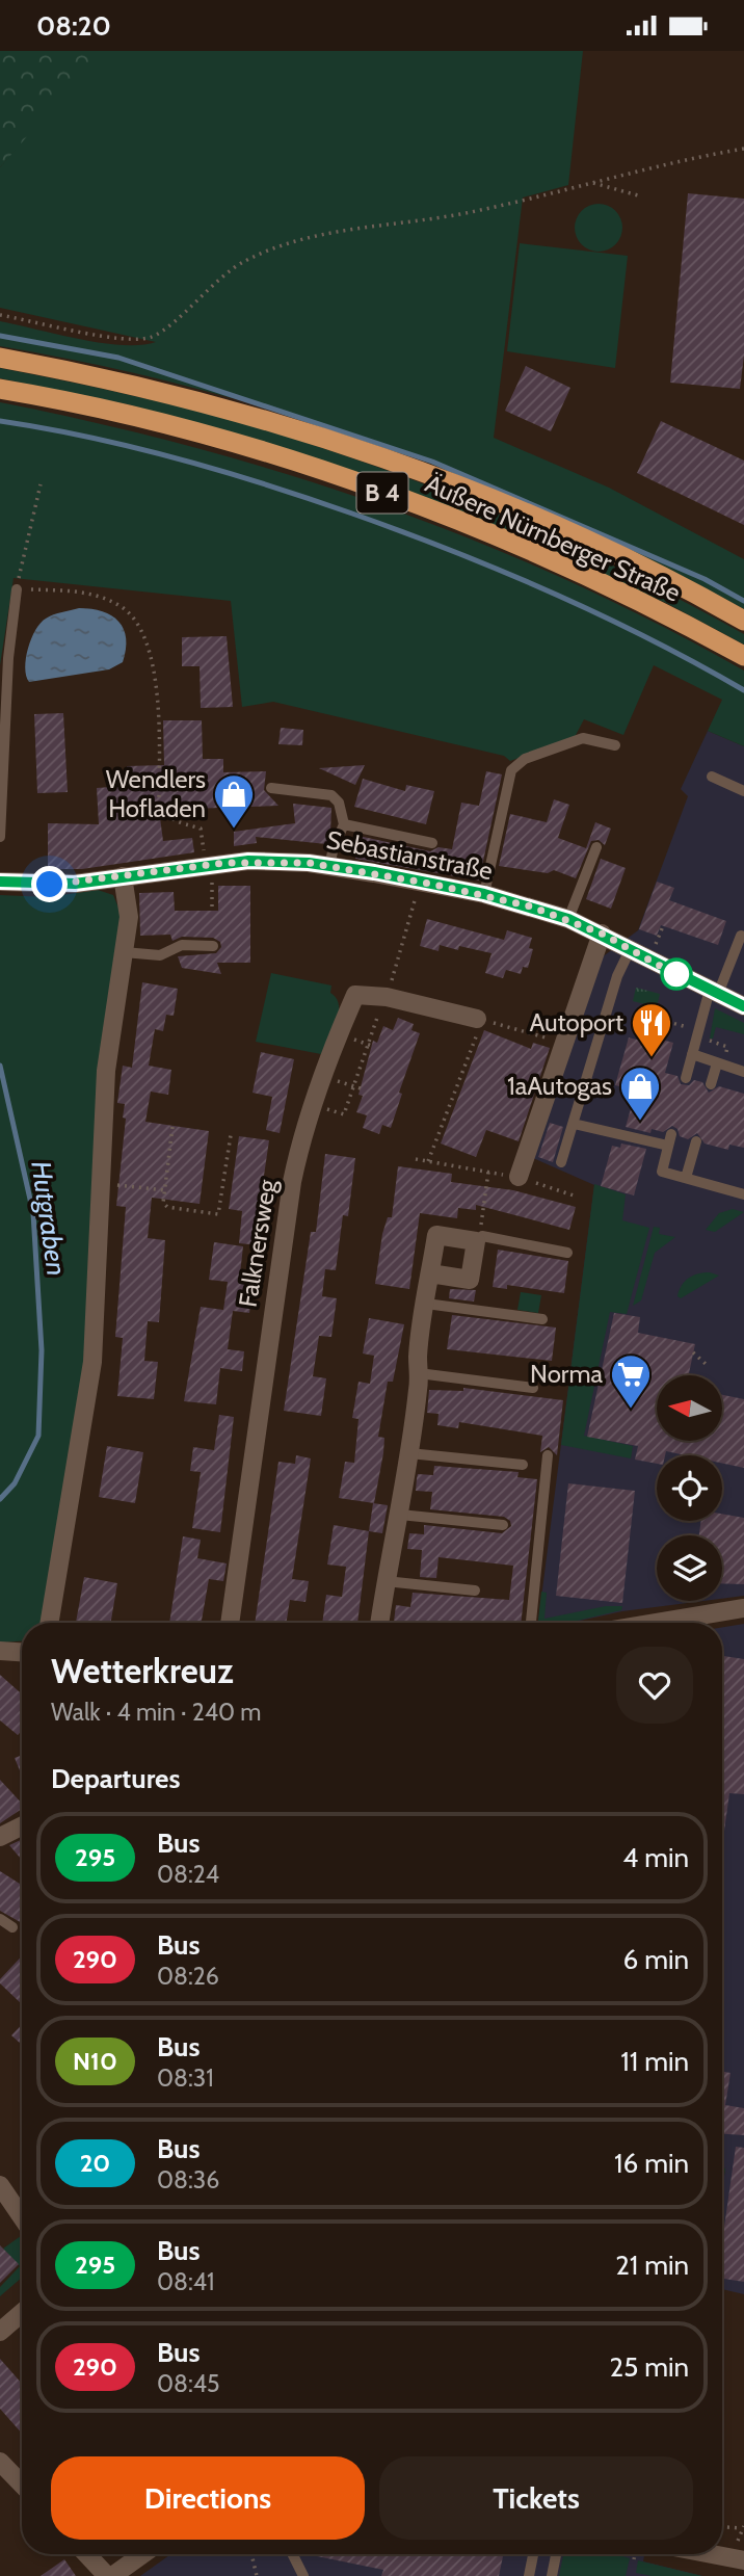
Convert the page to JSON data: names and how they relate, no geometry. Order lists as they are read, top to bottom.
{
  "streets": {
    "highway": ["B 4", "Äußere Nürnberger Straße"],
    "street": ["Sebastianstraße", "Falknersweg"]
  },
  "water": ["Hutgraben"],
  "places": {
    "shop": ["Wendlers Hofladen", "1aAutogas"],
    "restaurant": ["Autoport"],
    "supermarket": ["Norma"]
  },
  "lines": ["bus line 295"],
  "north": "left",
  "page": {
    "status": "08:20",
    "heading": [
      ["Wetterkreuz", "Walk · 4 min · 240 m"],
      "Departures"
    ],
    "list": [
      {
        "mark": "295",
        "name": "Bus",
        "note": "08:24",
        "value": "4 min"
      },
      {
        "mark": "290",
        "name": "Bus",
        "note": "08:26",
        "value": "6 min"
      },
      {
        "mark": "N10",
        "name": "Bus",
        "note": "08:31",
        "value": "11 min"
      },
      {
        "mark": "20",
        "name": "Bus",
        "note": "08:36",
        "value": "16 min"
      },
      {
        "mark": "295",
        "name": "Bus",
        "note": "08:41",
        "value": "21 min"
      },
      {
        "mark": "290",
        "name": "Bus",
        "note": "08:45",
        "value": "25 min"
      }
    ],
    "buttons": ["Directions", "Tickets"]
  }
}
